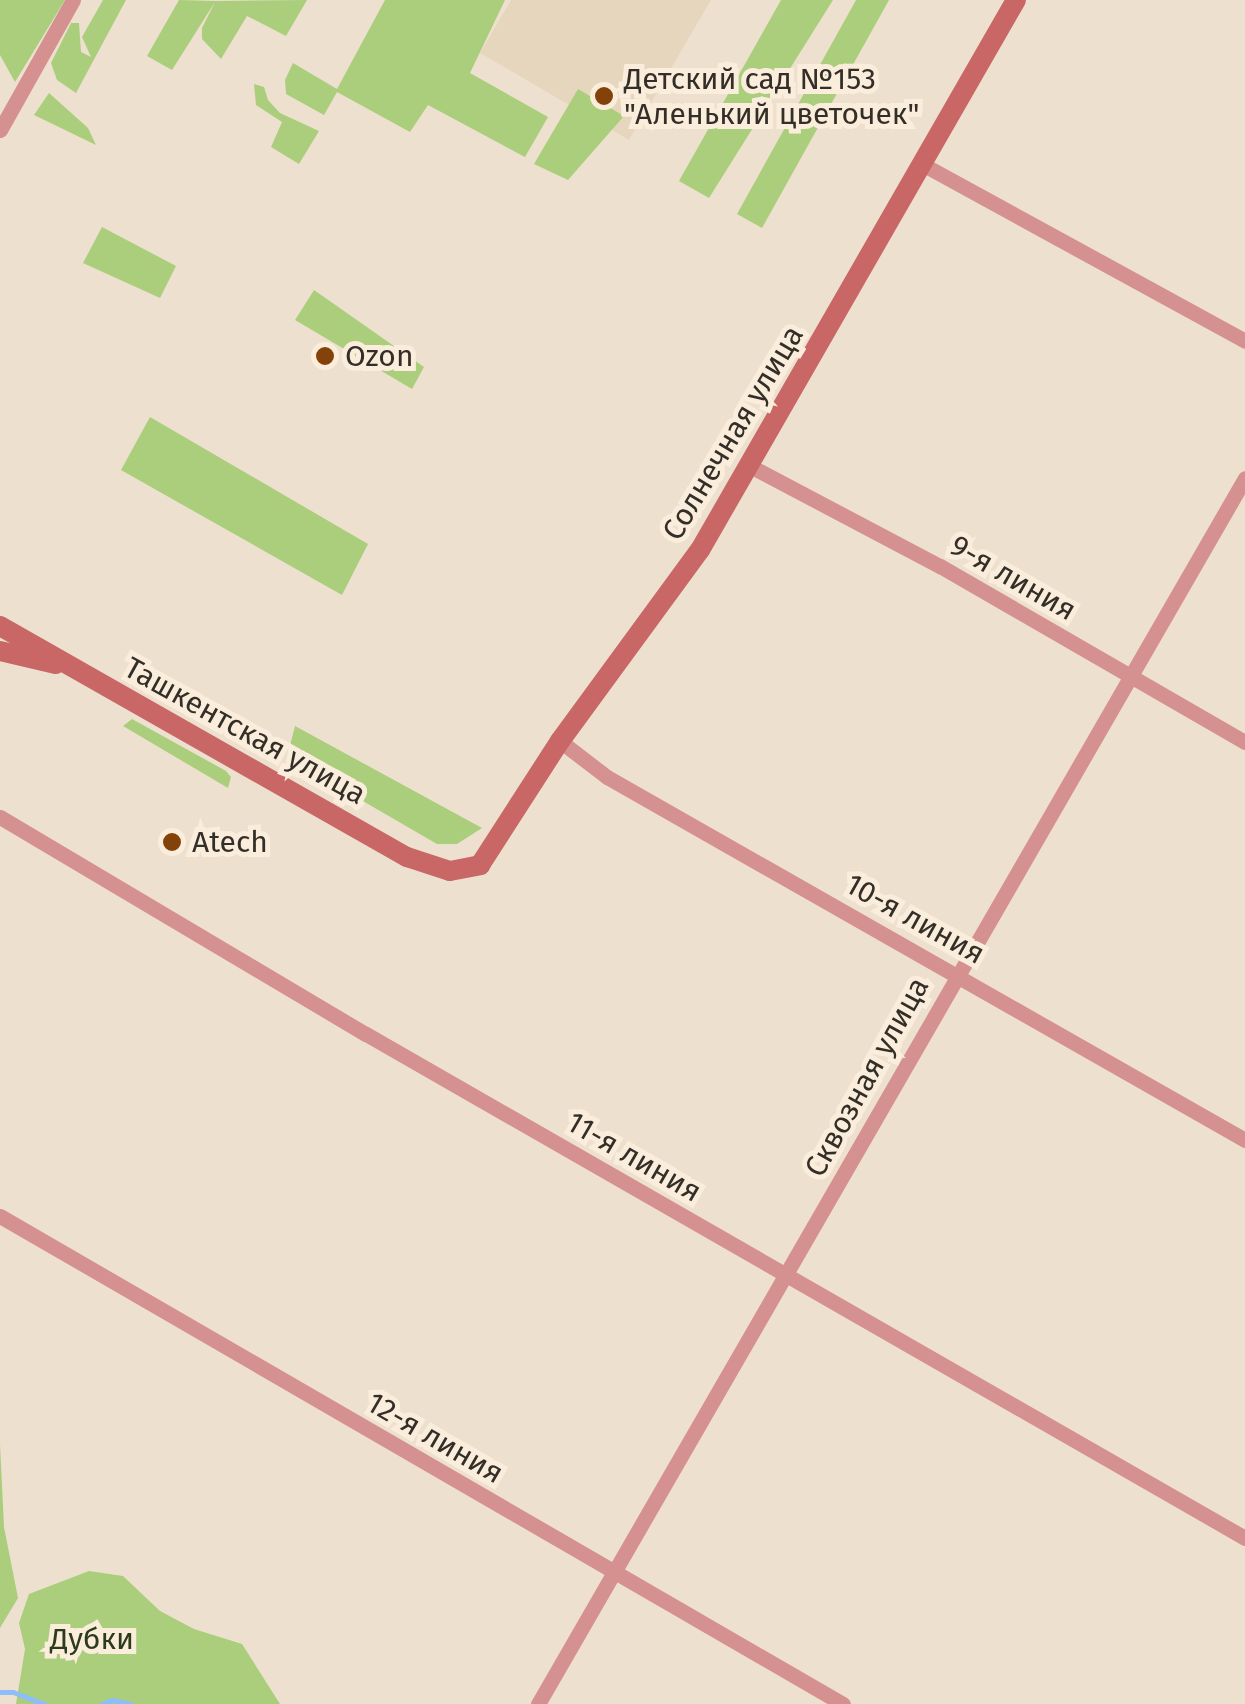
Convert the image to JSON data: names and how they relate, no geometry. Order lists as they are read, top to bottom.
{
  "streets": {
    "main road": ["Солнечная улица", "Ташкентская улица"],
    "street": [
      "9-я линия",
      "10-я линия",
      "Сквозная улица",
      "11-я линия",
      "12-я линия"
    ]
  },
  "crossings": [
    ["Солнечная улица", "9-я линия"],
    ["Солнечная улица", "Ташкентская улица"],
    ["Солнечная улица", "10-я линия"],
    ["9-я линия", "Сквозная улица"],
    ["10-я линия", "Сквозная улица"],
    ["Сквозная улица", "11-я линия"],
    ["Сквозная улица", "12-я линия"]
  ],
  "parks": ["Дубки"],
  "places": ["Детский сад №153 \"Аленький цветочек\"", "Ozon", "Atech"]
}
